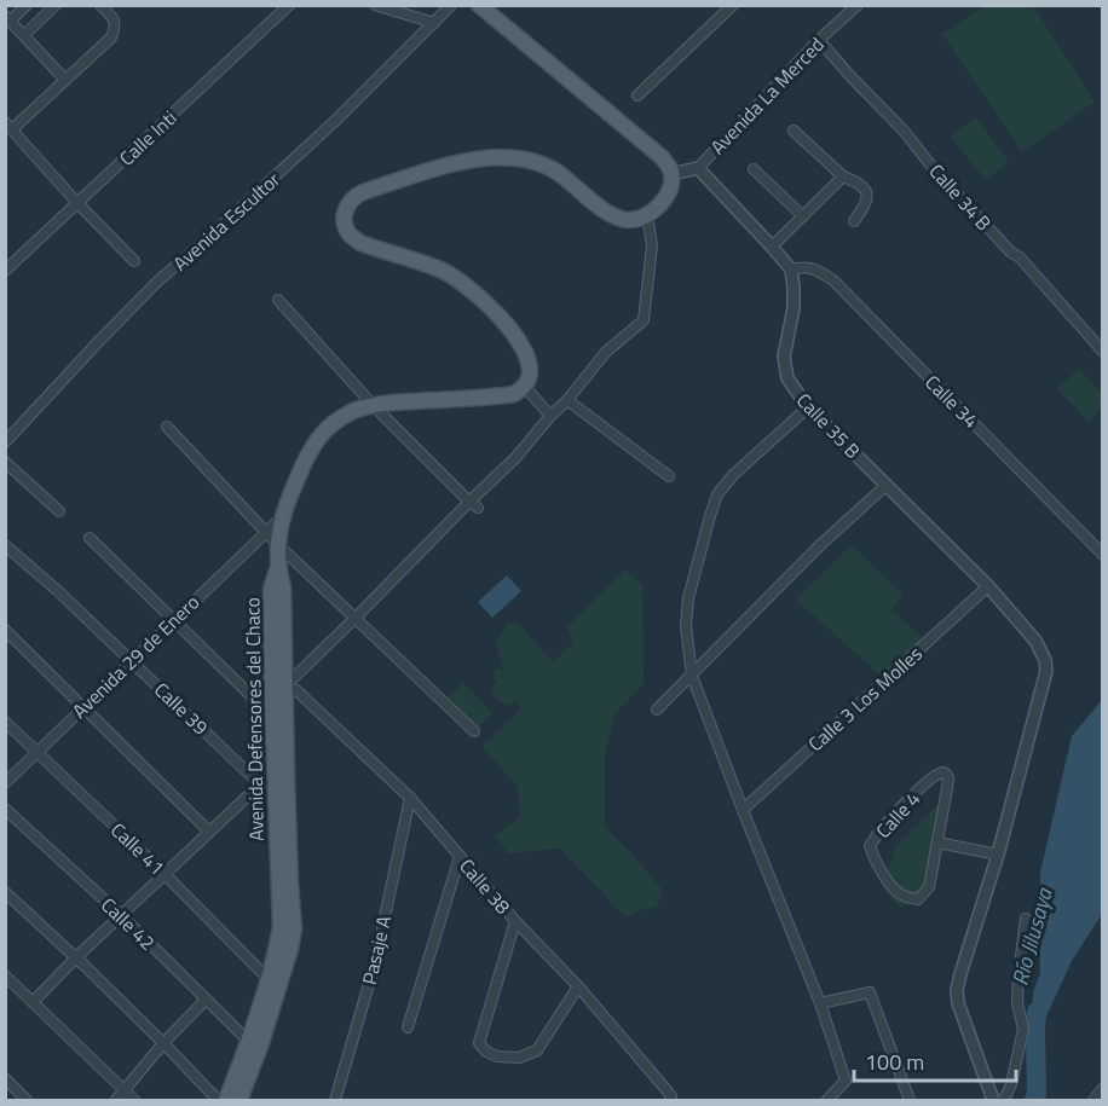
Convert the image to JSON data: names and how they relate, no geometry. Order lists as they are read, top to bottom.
{
  "streets": {
    "main road": ["Avenida Defensores del Chaco"],
    "street": [
      "Avenida La Merced",
      "Calle Inti",
      "Calle 34 B",
      "Avenida Escultor",
      "Calle 34",
      "Calle 35 B",
      "Avenida 29 de Enero",
      "Calle 3 Los Molles",
      "Calle 39",
      "Calle 4",
      "Calle 41",
      "Calle 38",
      "Calle 42",
      "Pasaje A"
    ]
  },
  "crossings": [
    ["Avenida La Merced", "Calle 34 B"],
    ["Calle 34", "Calle 35 B"],
    ["Calle 35 B", "Calle 3 Los Molles"],
    ["Avenida 29 de Enero", "Calle 39"],
    ["Avenida 29 de Enero", "Calle 41"],
    ["Calle 39", "Avenida Defensores del Chaco"],
    ["Avenida Defensores del Chaco", "Calle 41"],
    ["Avenida Defensores del Chaco", "Calle 38"],
    ["Avenida Defensores del Chaco", "Calle 42"],
    ["Calle 38", "Pasaje A"]
  ],
  "water": ["Río Jilusaya"],
  "scale_bar": "100 m"
}
